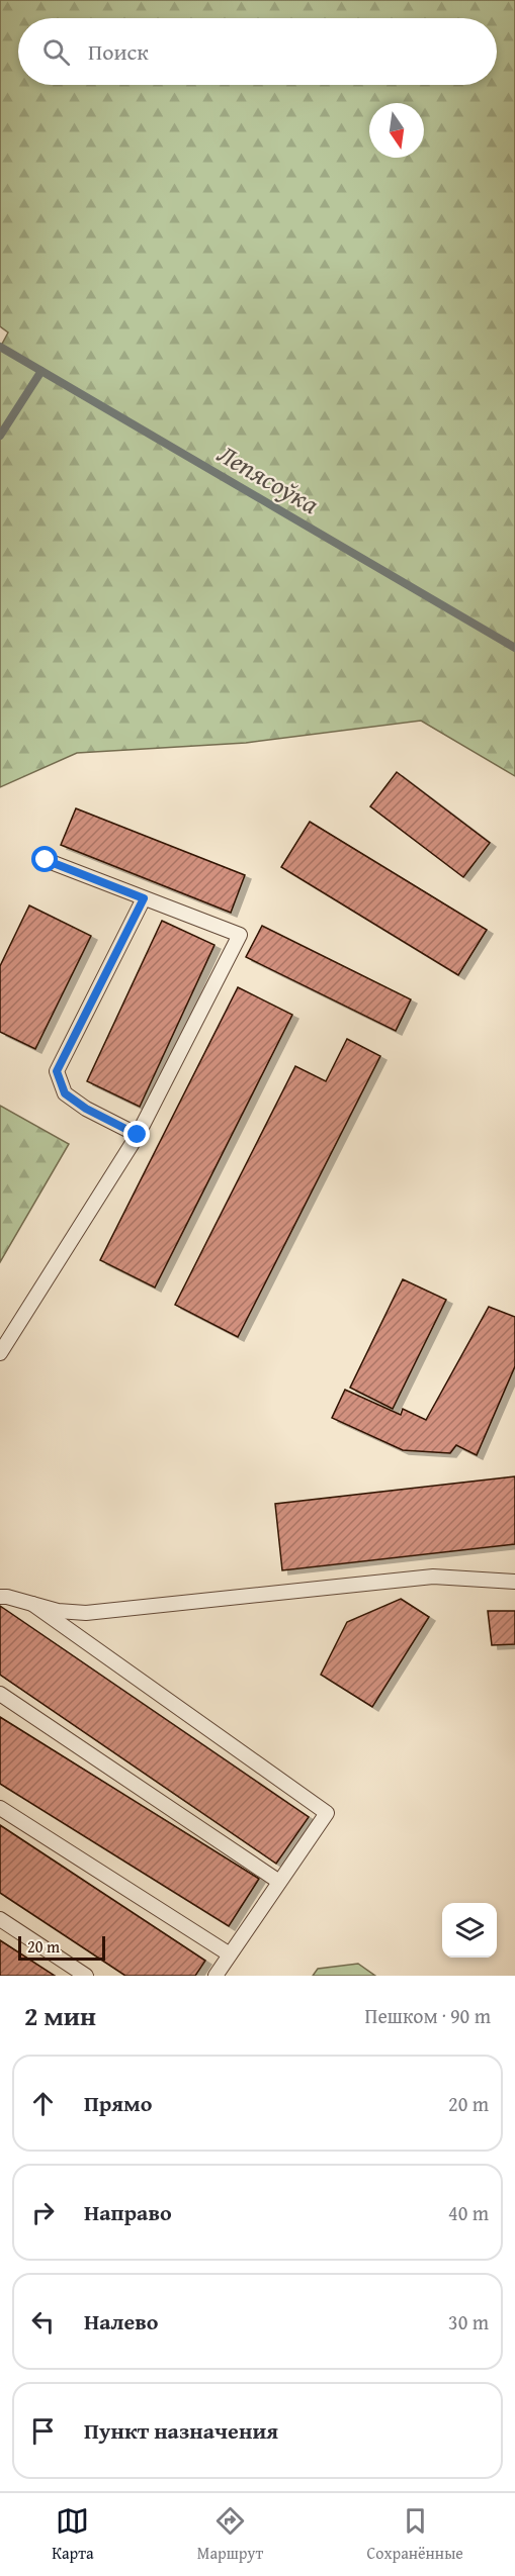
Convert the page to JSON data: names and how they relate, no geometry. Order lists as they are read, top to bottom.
{
  "water": ["Лепясоўка"],
  "scale_bar": "20 m",
  "north": "bottom",
  "page": {
    "search": "Поиск",
    "scale": "20 m",
    "heading": ["2 мин", "Пешком · 90 m"],
    "list": [
      ["Прямо", "20 m"],
      ["Направо", "40 m"],
      ["Налево", "30 m"],
      "Пункт назначения"
    ],
    "nav": ["Карта", "Маршрут", "Сохранённые"]
  }
}
